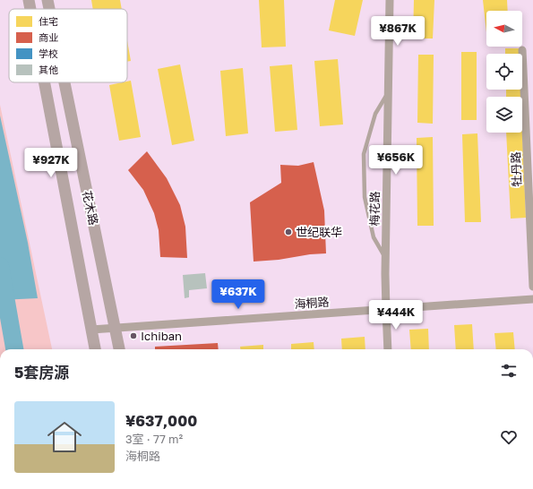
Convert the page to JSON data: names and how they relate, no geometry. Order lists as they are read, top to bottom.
{
  "streets": {
    "main road": ["花木路"],
    "street": ["牡丹路", "梅花路", "海桐路"]
  },
  "crossings": [
    ["花木路", "海桐路"],
    ["梅花路", "海桐路"]
  ],
  "places": ["世纪联华", "Ichiban"],
  "legend": [
    "住宅",
    "商业",
    "学校",
    "其他"
  ],
  "north": "left",
  "page": {
    "price": [
      "¥867K",
      "¥656K",
      "¥927K",
      "¥637K",
      "¥444K"
    ],
    "heading": "5套房源",
    "list": [
      {
        "name": "¥637,000",
        "note": "3室 · 77 m² · 海桐路"
      }
    ]
  }
}
